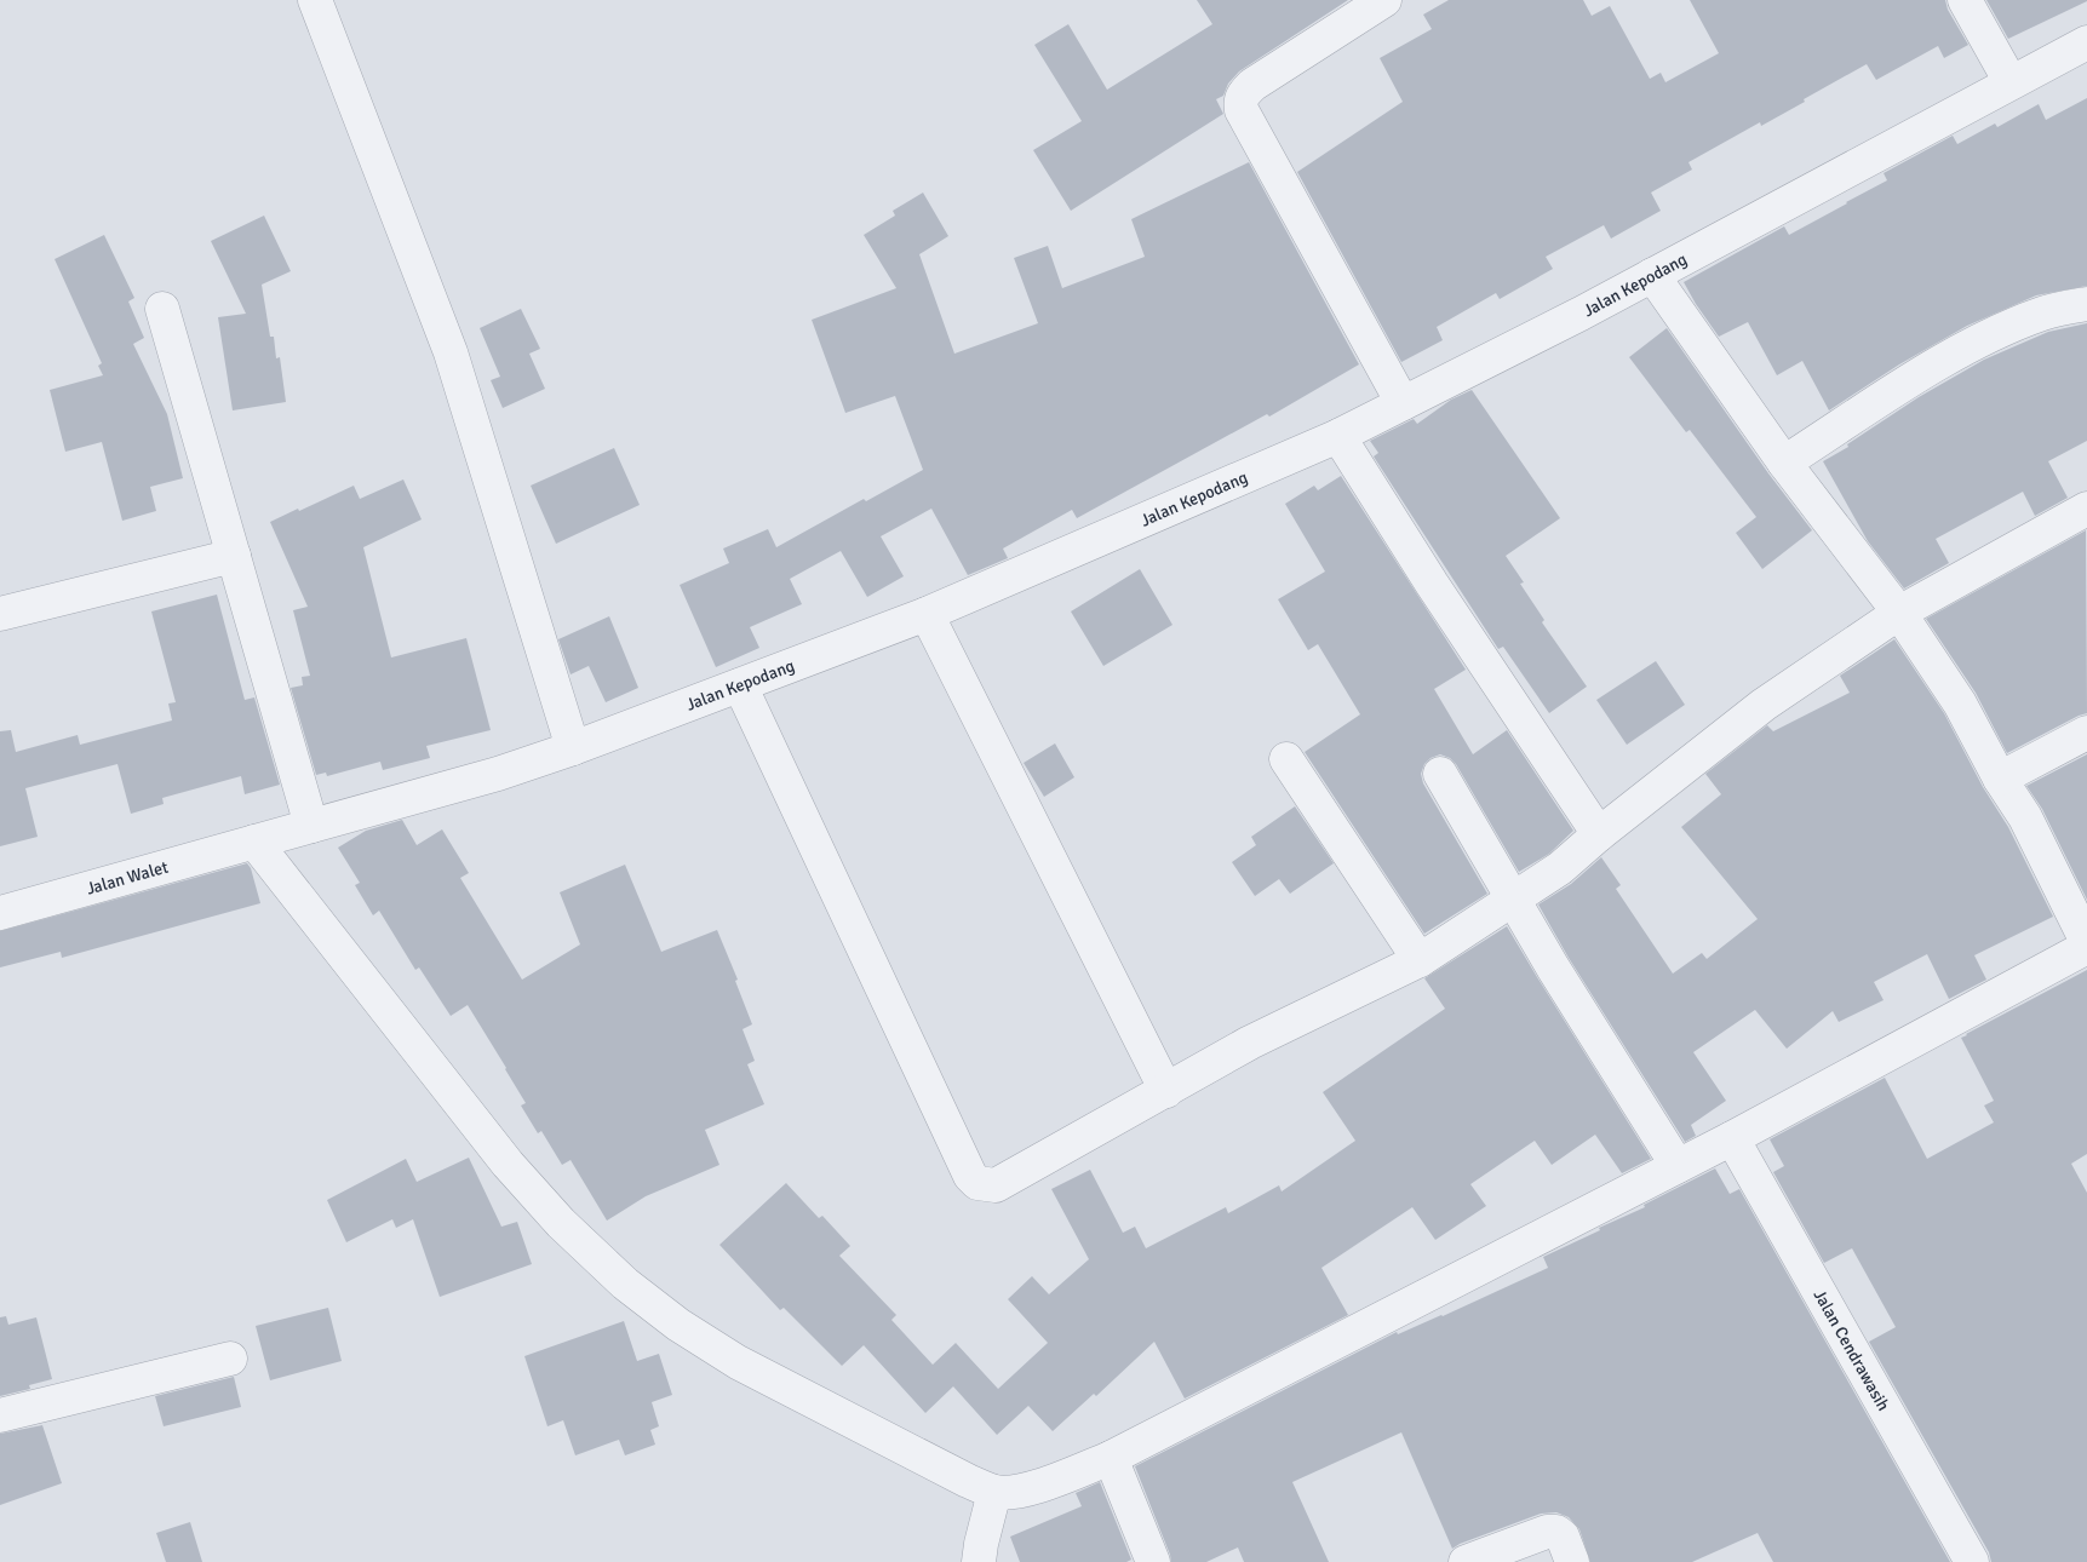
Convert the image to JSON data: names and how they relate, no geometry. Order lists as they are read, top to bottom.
{
  "streets": {
    "street": ["Jalan Kepodang", "Jalan Walet", "Jalan Cendrawasih"]
  },
  "crossings": [
    ["Jalan Kepodang", "Jalan Walet"]
  ]
}
